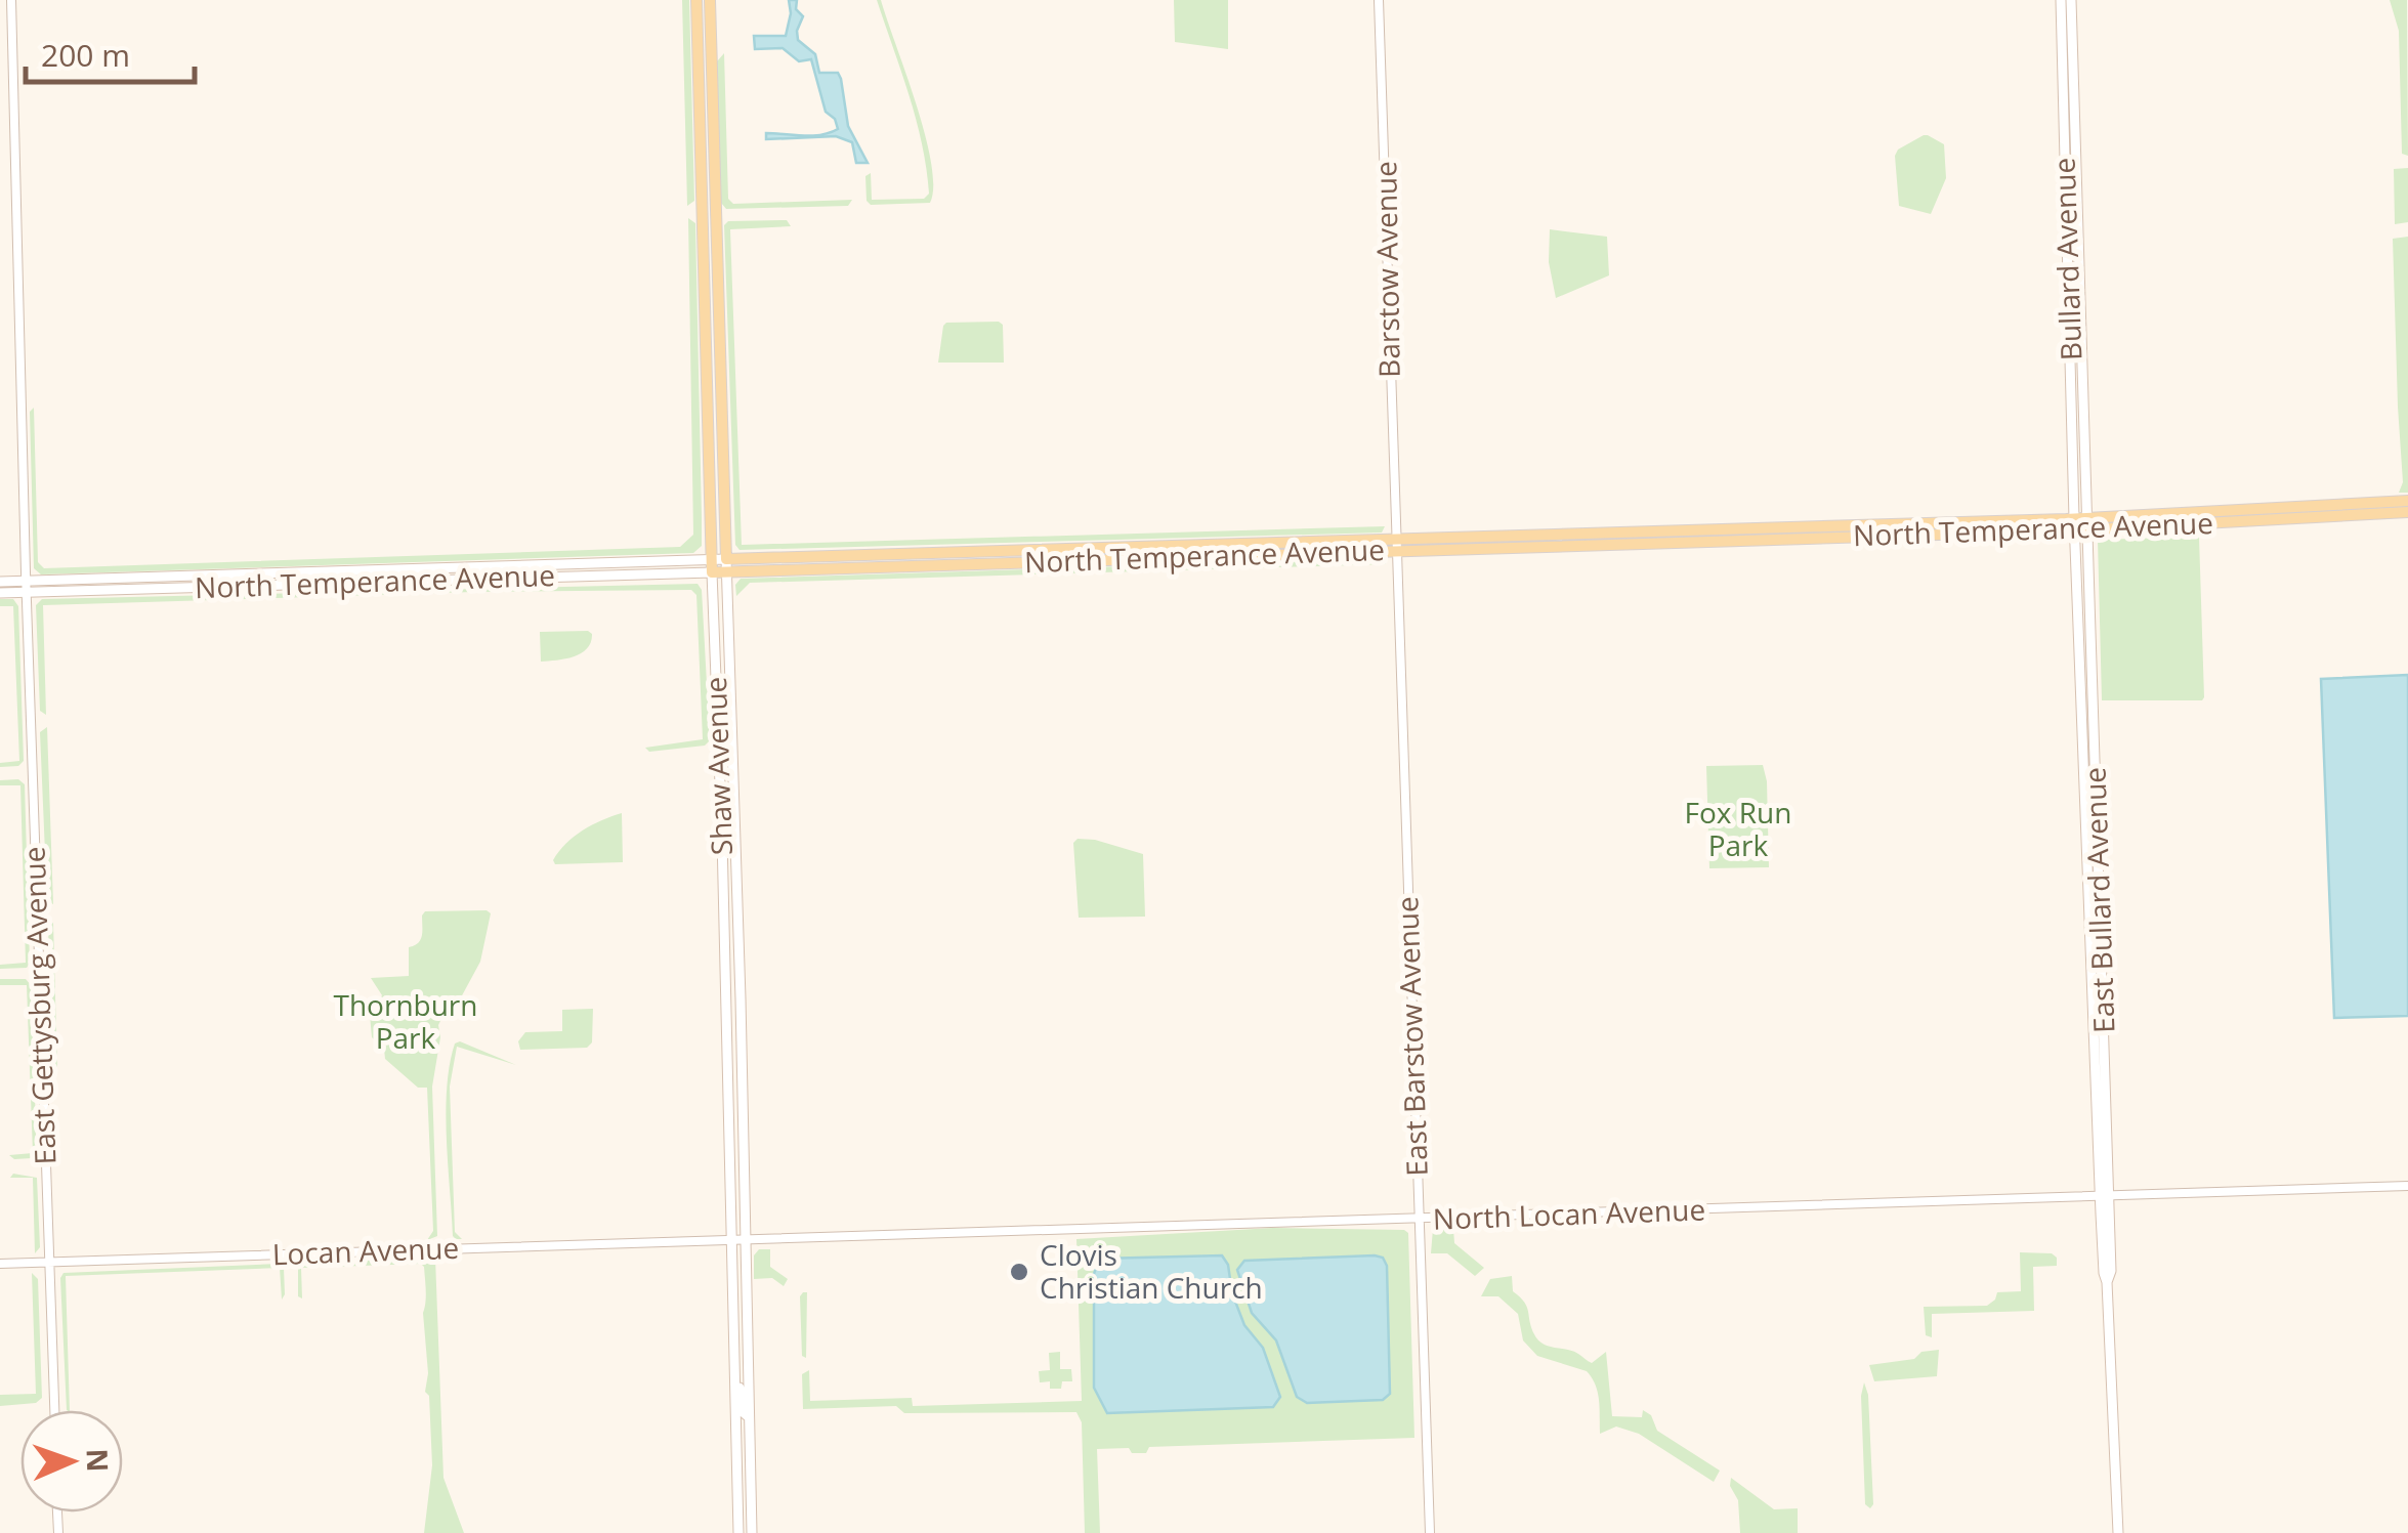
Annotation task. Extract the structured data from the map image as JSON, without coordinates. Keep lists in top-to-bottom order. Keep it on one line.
{"streets":{"main road":["Bullard Avenue","North Temperance Avenue","Shaw Avenue","East Bullard Avenue"],"street":["Barstow Avenue","East Gettysburg Avenue","East Barstow Avenue","North Locan Avenue","Locan Avenue"]},"crossings":[["Bullard Avenue","North Temperance Avenue"],["Bullard Avenue","East Bullard Avenue"],["Barstow Avenue","North Temperance Avenue"],["Barstow Avenue","East Barstow Avenue"],["North Temperance Avenue","Shaw Avenue"],["North Temperance Avenue","East Bullard Avenue"],["North Temperance Avenue","East Gettysburg Avenue"],["North Temperance Avenue","East Barstow Avenue"],["Shaw Avenue","North Locan Avenue"],["Shaw Avenue","Locan Avenue"],["East Bullard Avenue","North Locan Avenue"],["East Gettysburg Avenue","Locan Avenue"],["East Barstow Avenue","North Locan Avenue"],["North Locan Avenue","Locan Avenue"]],"parks":["Fox Run Park","Thornburn Park"],"places":["Clovis Christian Church"],"scale_bar":"200 m","north":"right"}
